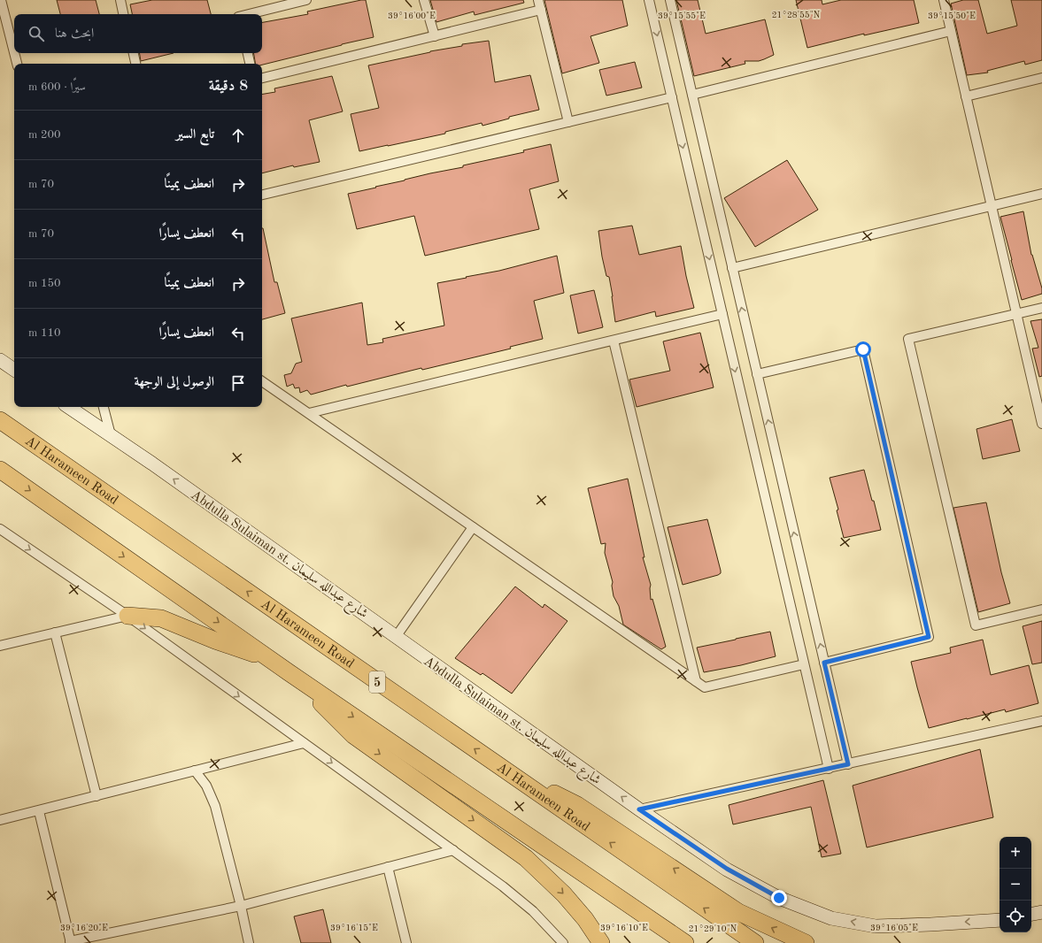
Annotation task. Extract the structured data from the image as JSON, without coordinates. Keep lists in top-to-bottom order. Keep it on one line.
{"streets":{"highway":["Al Harameen Road","5"],"main road":["Abdulla Sulaiman st. شارع عبدالله سليمان"]},"one_way":["Abdulla Sulaiman st. شارع عبدالله سليمان"],"page":{"search":"ابحث هنا","heading":["8 دقيقة","سيرًا · 600 m"],"list":[["تابع السير","200 m"],["انعطف يمينًا","70 m"],["انعطف يسارًا","70 m"],["انعطف يمينًا","150 m"],["انعطف يسارًا","110 m"],"الوصول إلى الوجهة"],"map_buttons":["+","−"]},"coordinates":["21°28'55\"N","39°16'00\"E","39°15'55\"E","39°15'50\"E","39°16'20\"E","39°16'15\"E","39°16'10\"E","39°16'05\"E","21°29'10\"N"]}
